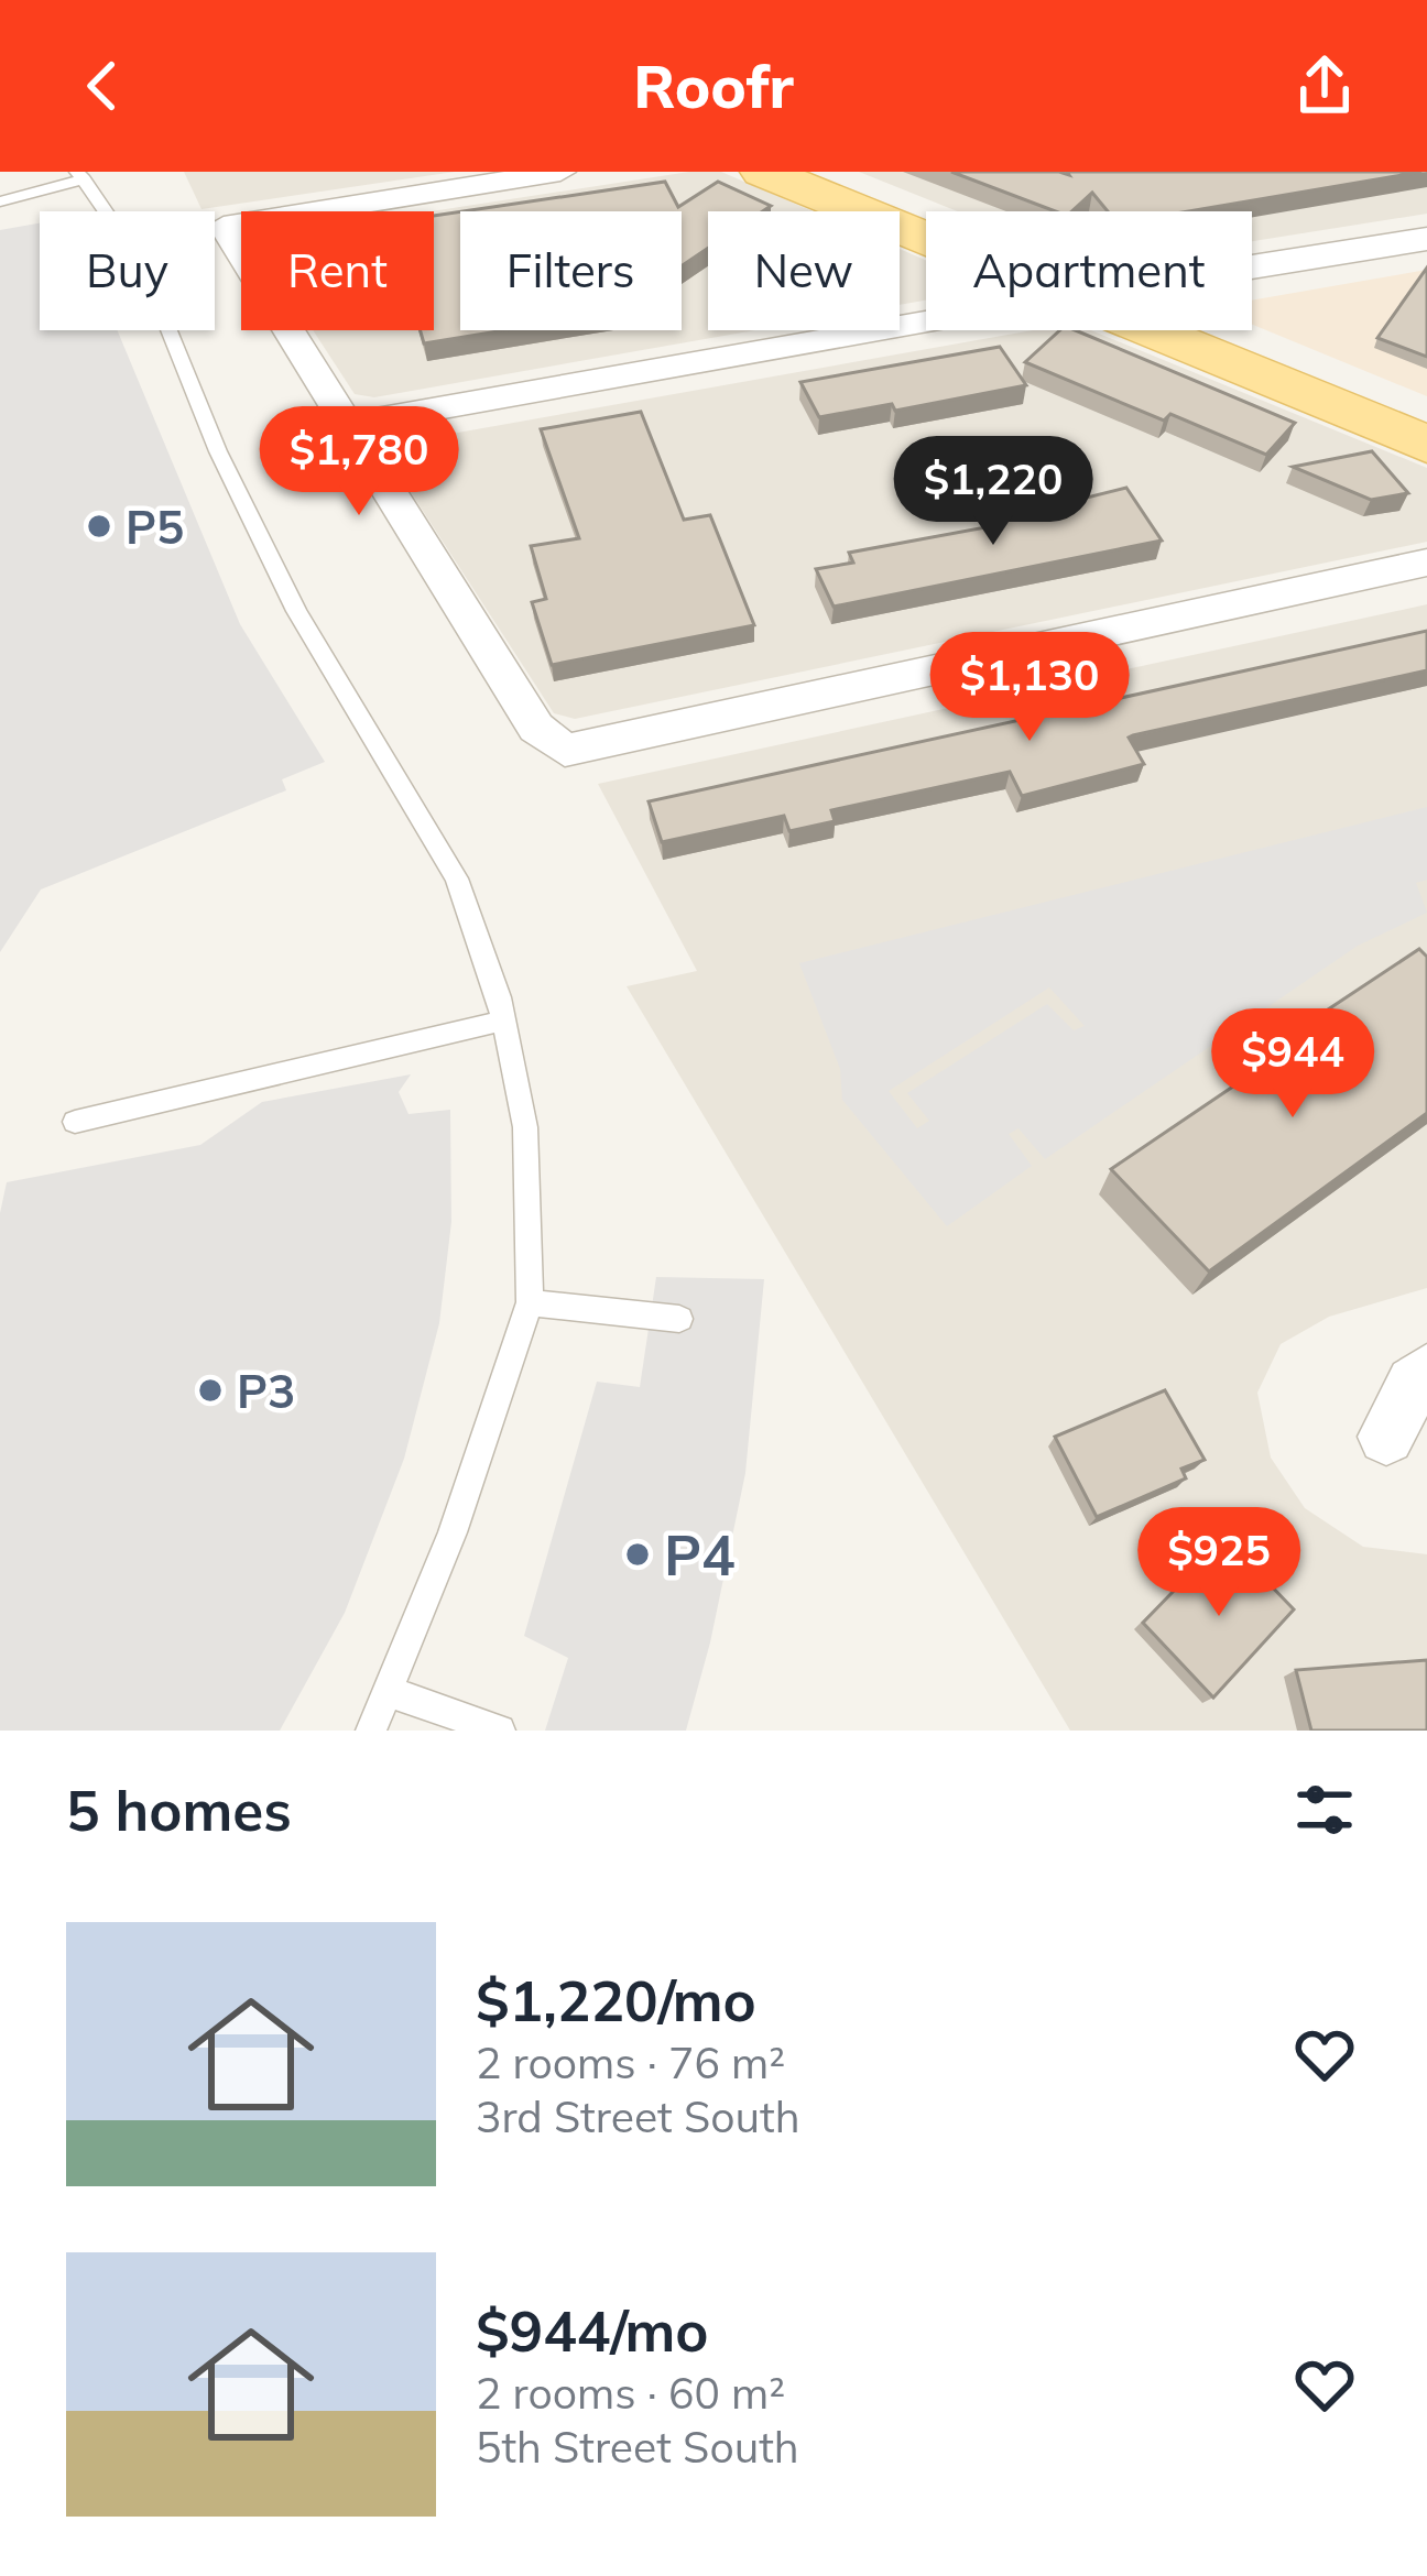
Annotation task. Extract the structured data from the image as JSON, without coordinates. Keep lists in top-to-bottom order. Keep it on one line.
{"places":["P5","P3","P4"],"page":{"header":"Roofr","chip":["Buy","Rent","Filters","New","Apartment"],"price":["$1,780","$1,220","$1,130","$944","$925"],"heading":"5 homes","list":[{"name":"$1,220/mo","note":"2 rooms · 76 m² · 3rd Street South"},{"name":"$944/mo","note":"2 rooms · 60 m² · 5th Street South"}]}}
